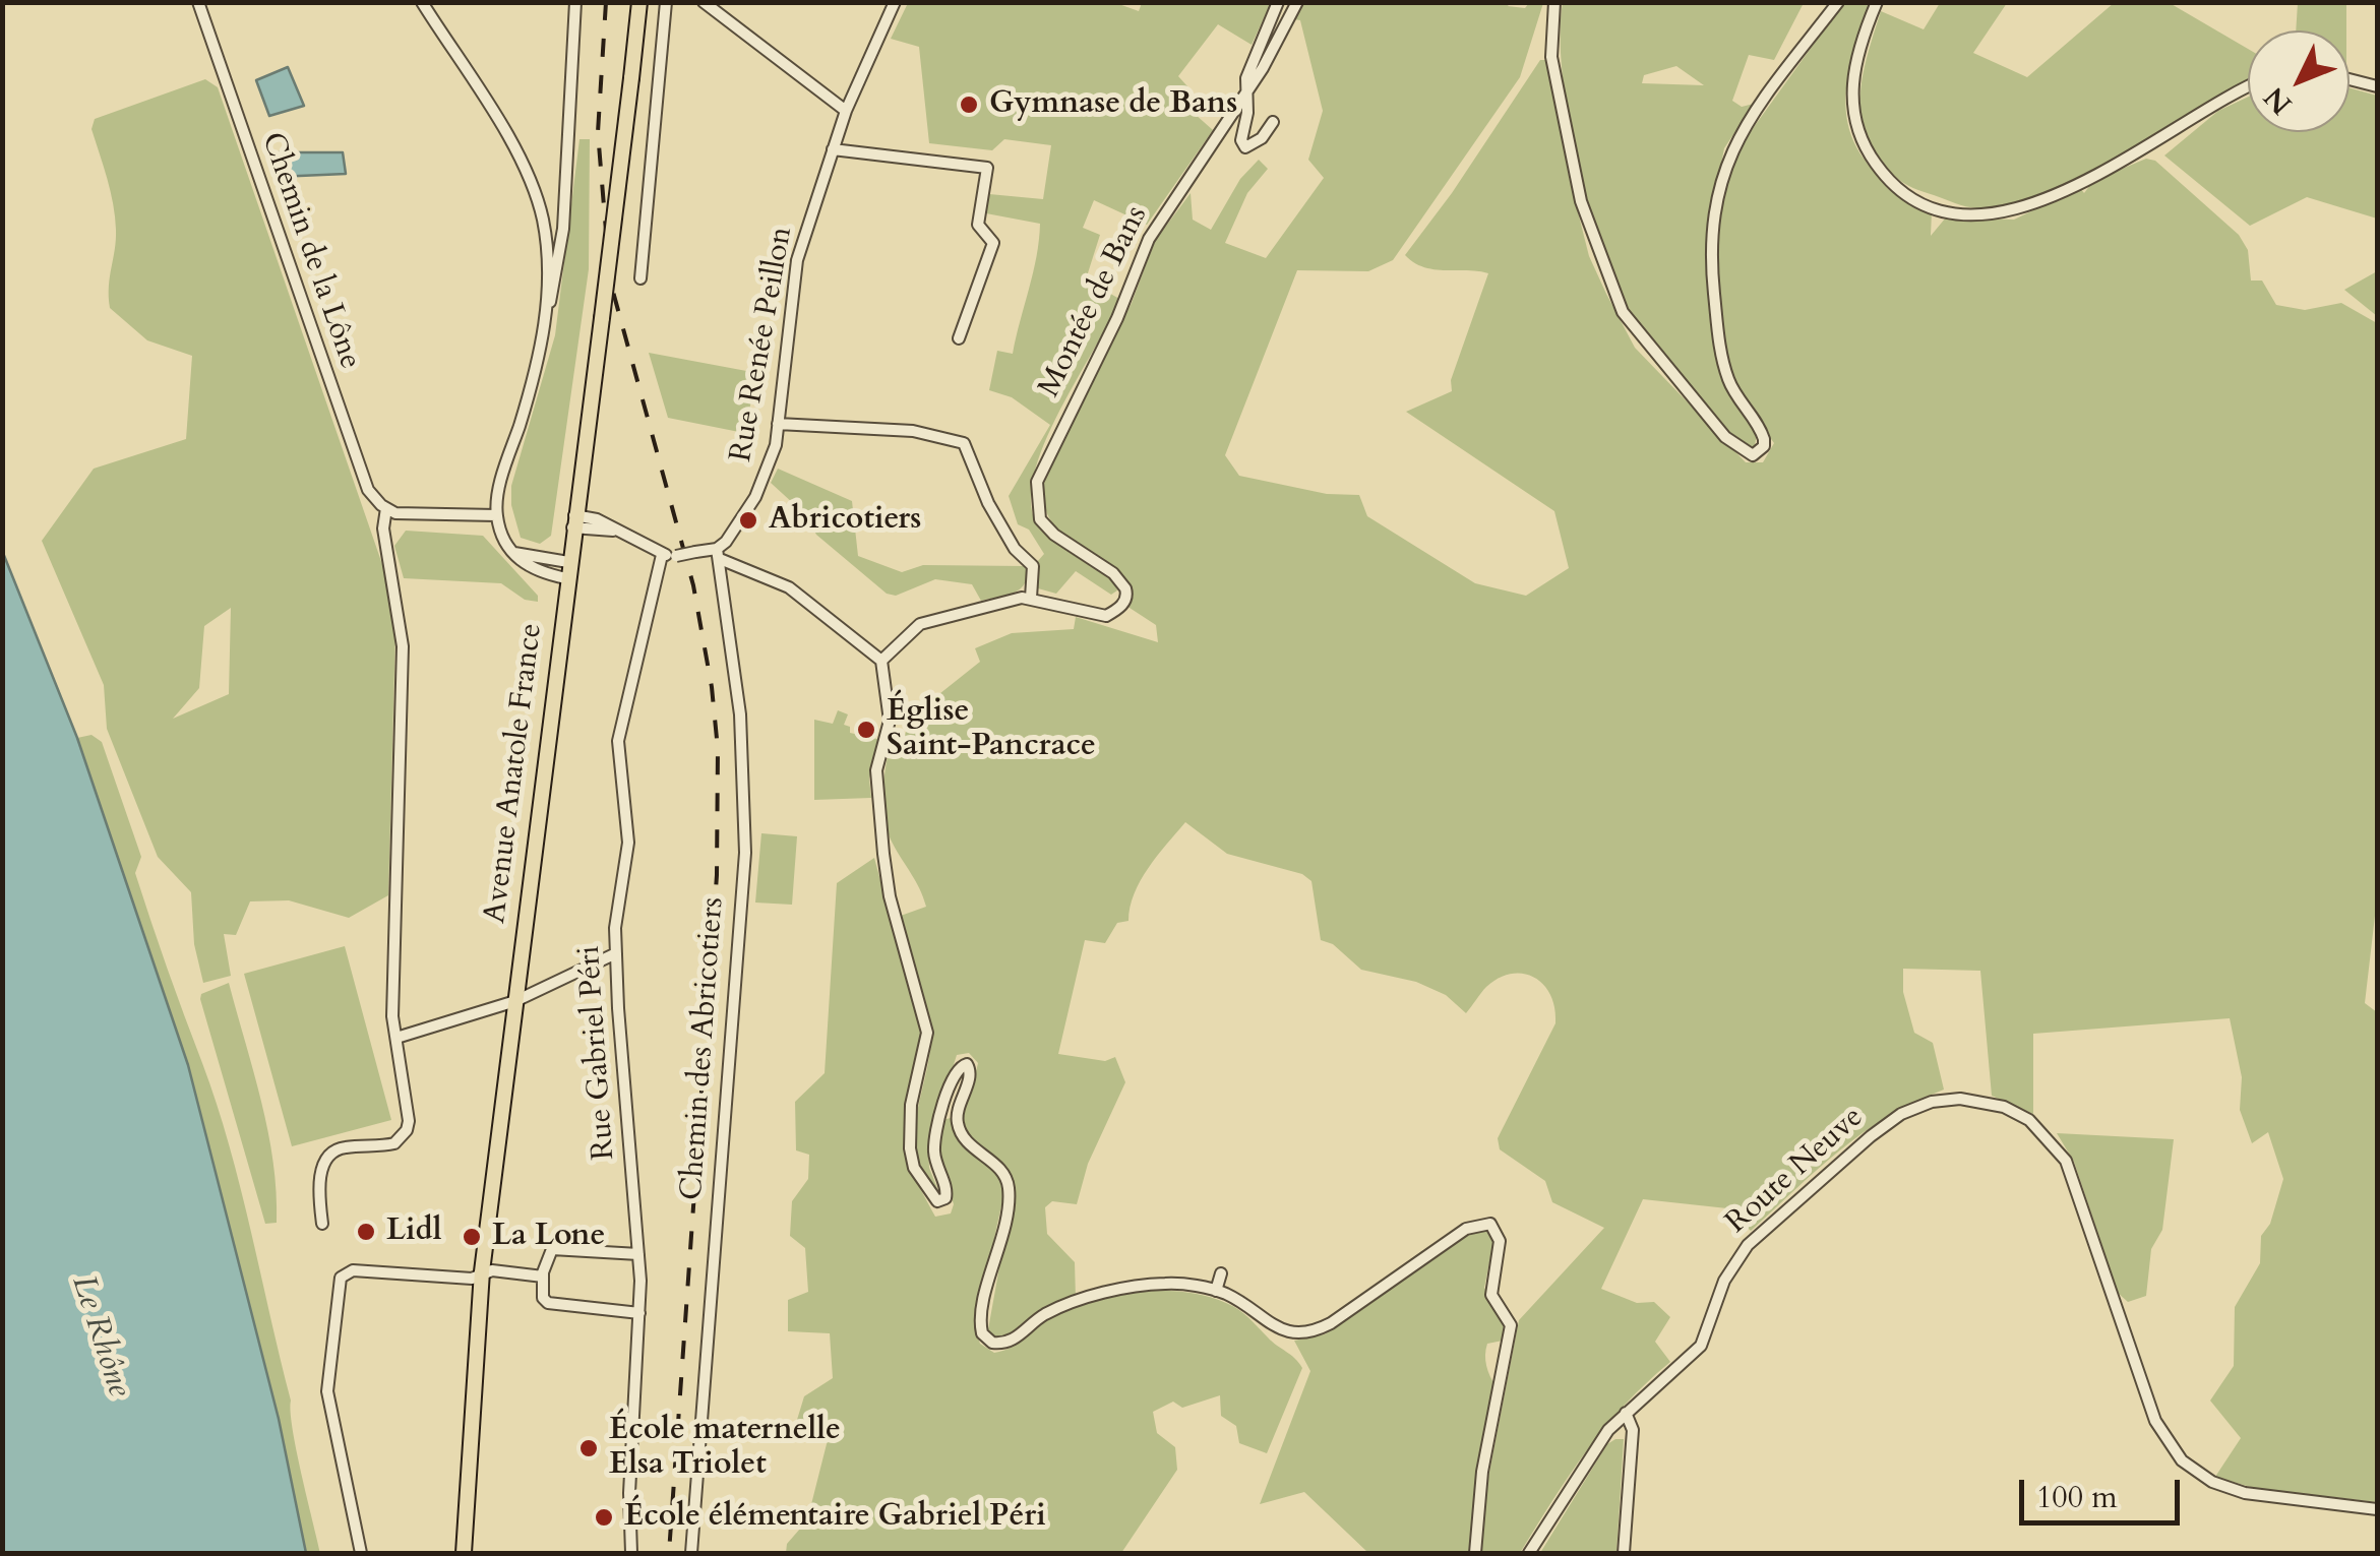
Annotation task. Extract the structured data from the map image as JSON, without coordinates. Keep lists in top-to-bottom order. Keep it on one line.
{"streets":{"main road":["Avenue Anatole France"],"street":["Chemin de la Lône","Montée de Bans","Rue Renée Peillon","Chemin des Abricotiers","Rue Gabriel Péri","Route Neuve"]},"crossings":[["Rue Renée Peillon","Chemin des Abricotiers"]],"water":["Le Rhône"],"places":["Gymnase de Bans","Abricotiers","Église Saint-Pancrace","Lidl","La Lone","École maternelle Elsa Triolet","École élémentaire Gabriel Péri"],"scale_bar":"100 m","north":"bottom left"}
